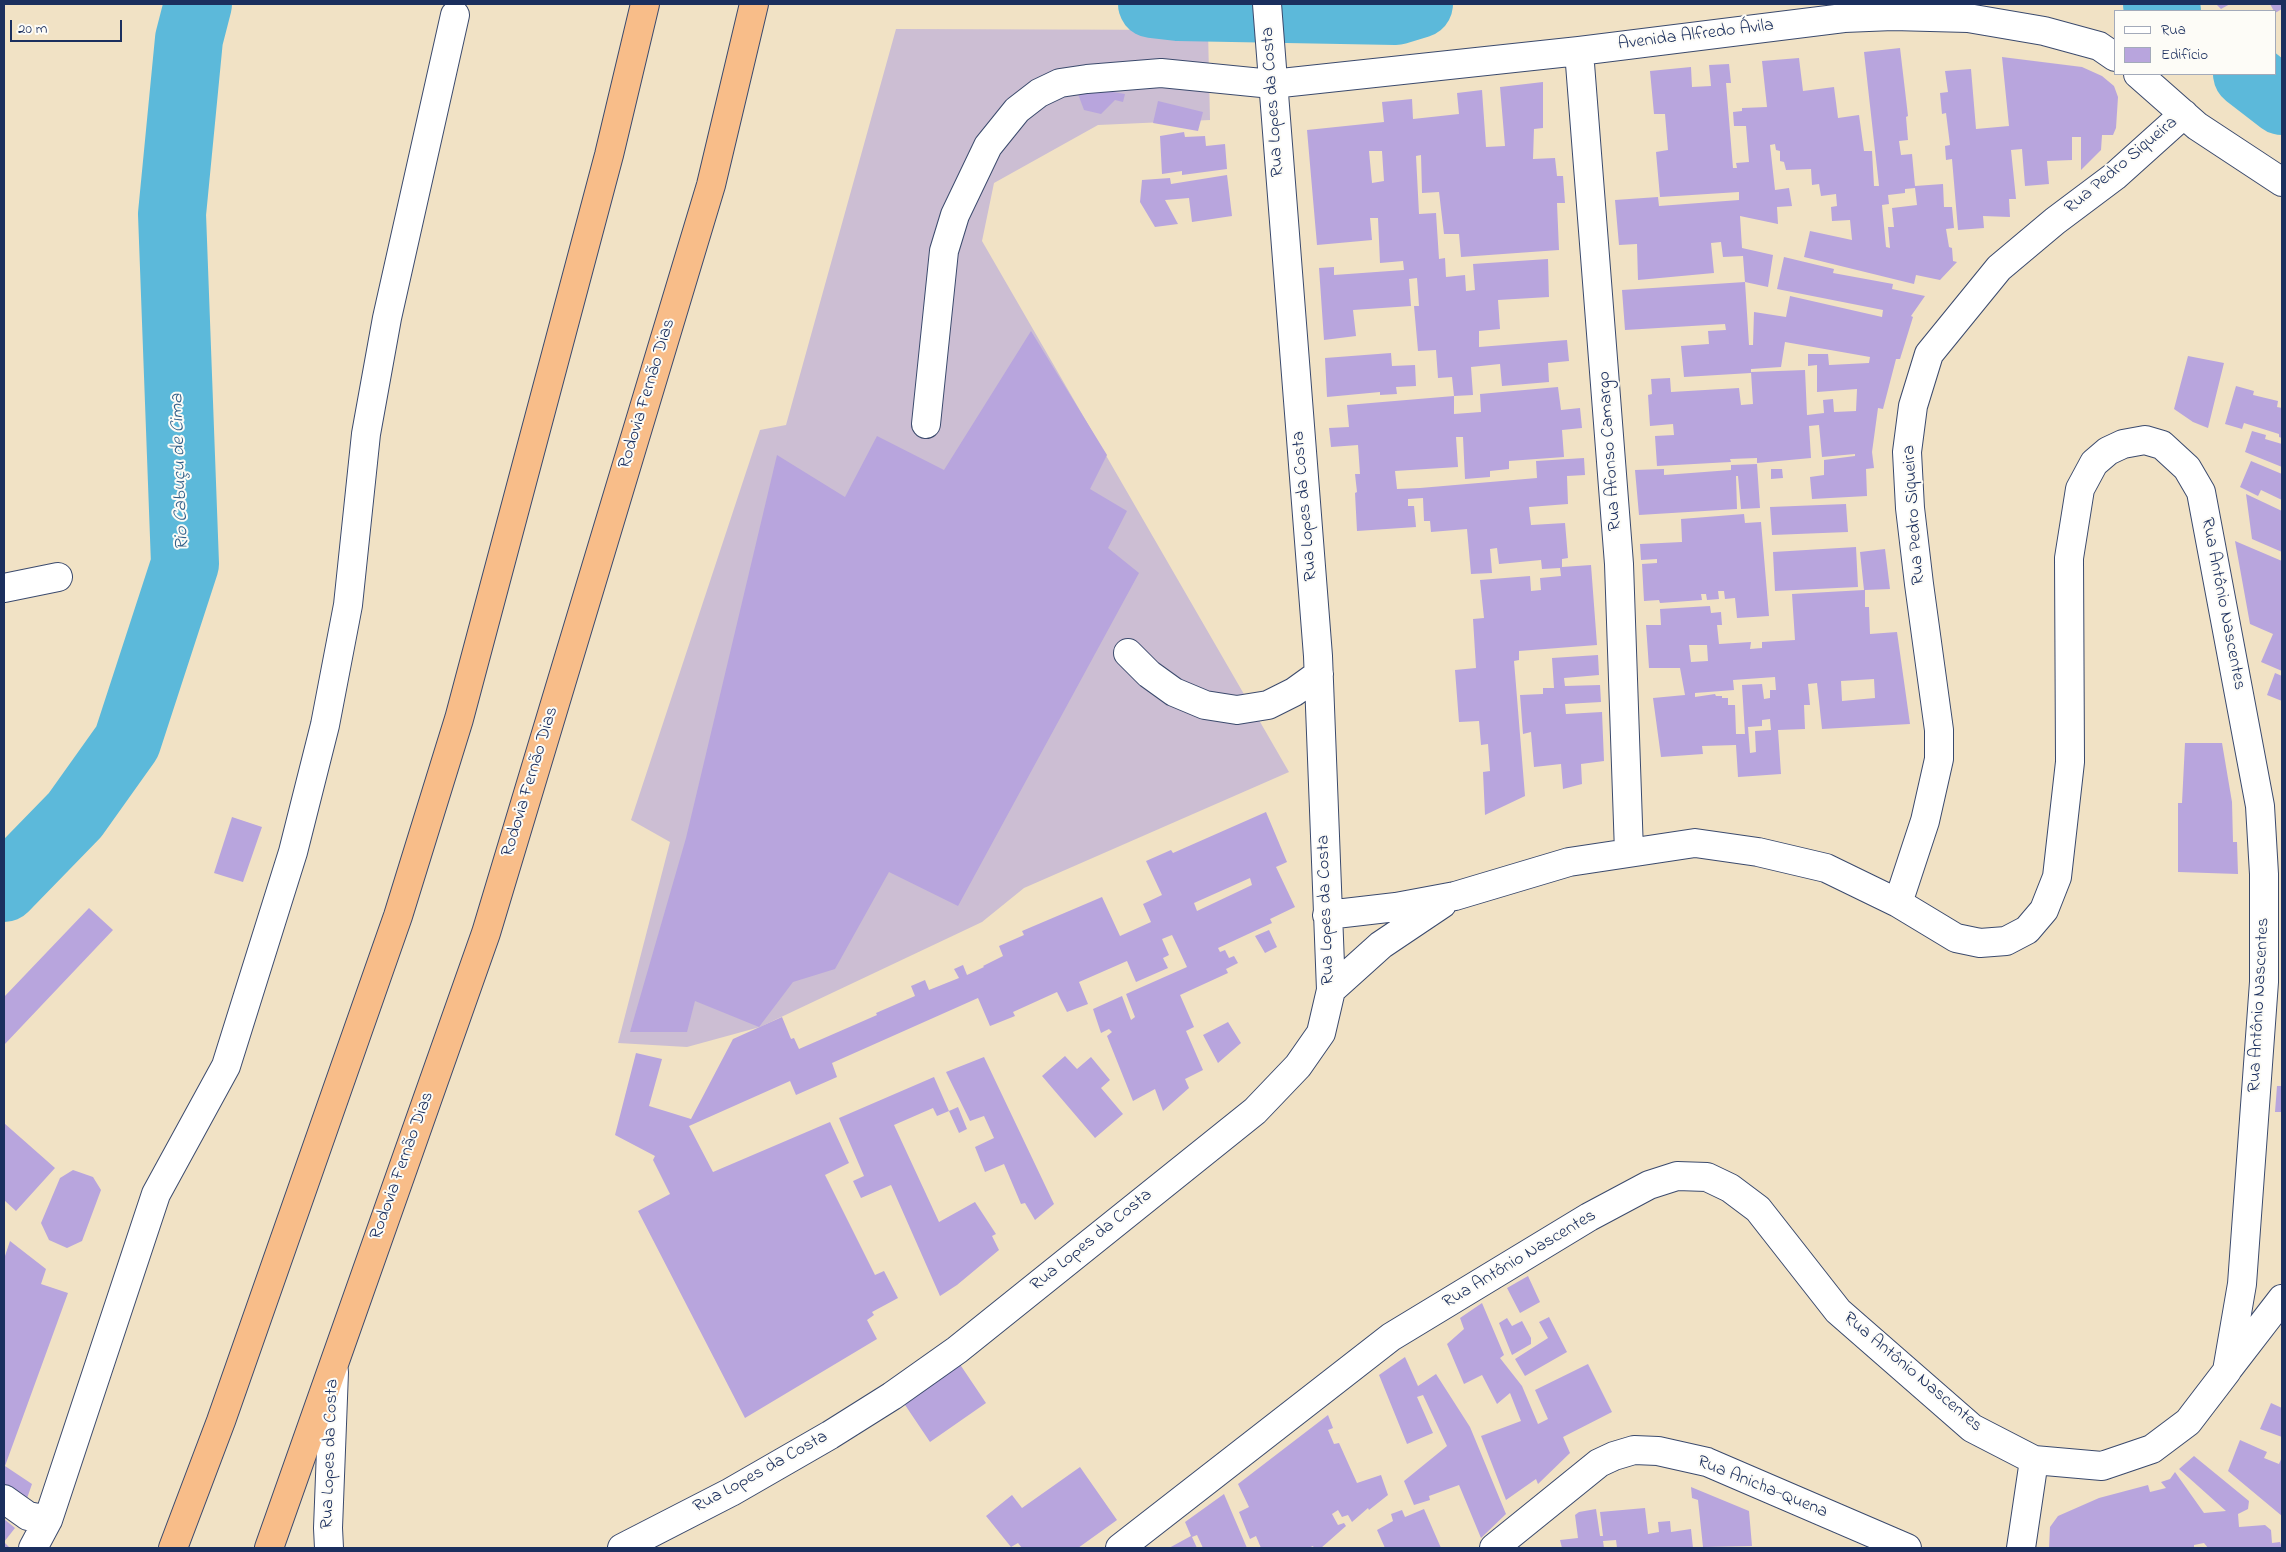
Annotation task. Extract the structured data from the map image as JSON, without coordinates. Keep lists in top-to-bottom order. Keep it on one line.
{"streets":{"highway":["Rodovia Fernão Dias"],"street":["Avenida Alfredo Ávila","Rua Lopes da Costa","Rua Pedro Siqueira","Rua Afonso Camargo","Rua Antônio Nascentes","Rua Anicha-Quena"]},"crossings":[["Avenida Alfredo Ávila","Rua Lopes da Costa"],["Avenida Alfredo Ávila","Rua Afonso Camargo"],["Rua Lopes da Costa","Rodovia Fernão Dias"],["Rua Lopes da Costa","Rua Antônio Nascentes"],["Rua Pedro Siqueira","Rua Antônio Nascentes"],["Rua Afonso Camargo","Rua Antônio Nascentes"]],"water":["Rio Cabuçu de Cima"],"legend":["Rua","Edifício"],"scale_bar":"20 m"}
